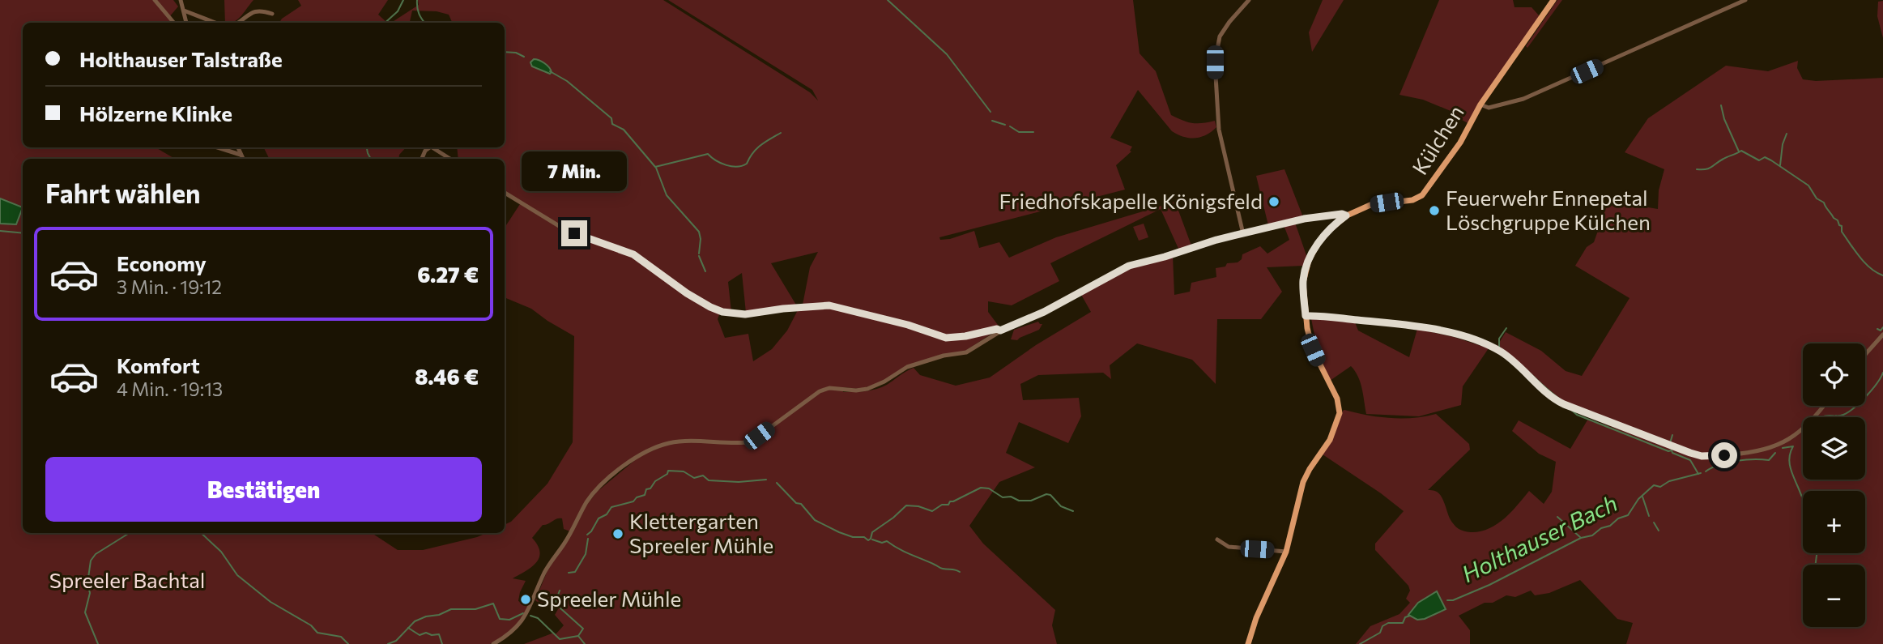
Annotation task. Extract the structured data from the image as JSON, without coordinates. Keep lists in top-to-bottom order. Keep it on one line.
{"streets":{"main road":["Külchen"]},"water":["Holthauser Bach"],"parks":["Spreeler Bachtal"],"places":["Friedhofskapelle Königsfeld","Feuerwehr Ennepetal Löschgruppe Külchen","Klettergarten Spreeler Mühle","Spreeler Mühle"],"page":{"banner":["Holthauser Talstraße","Hölzerne Klinke"],"bubble":"7 Min.","heading":"Fahrt wählen","list":[{"name":"Economy","note":"3 Min. · 19:12","value":"6.27 €"},{"name":"Komfort","note":"4 Min. · 19:13","value":"8.46 €"}],"map_buttons":["+","−"],"buttons":"Bestätigen"}}
